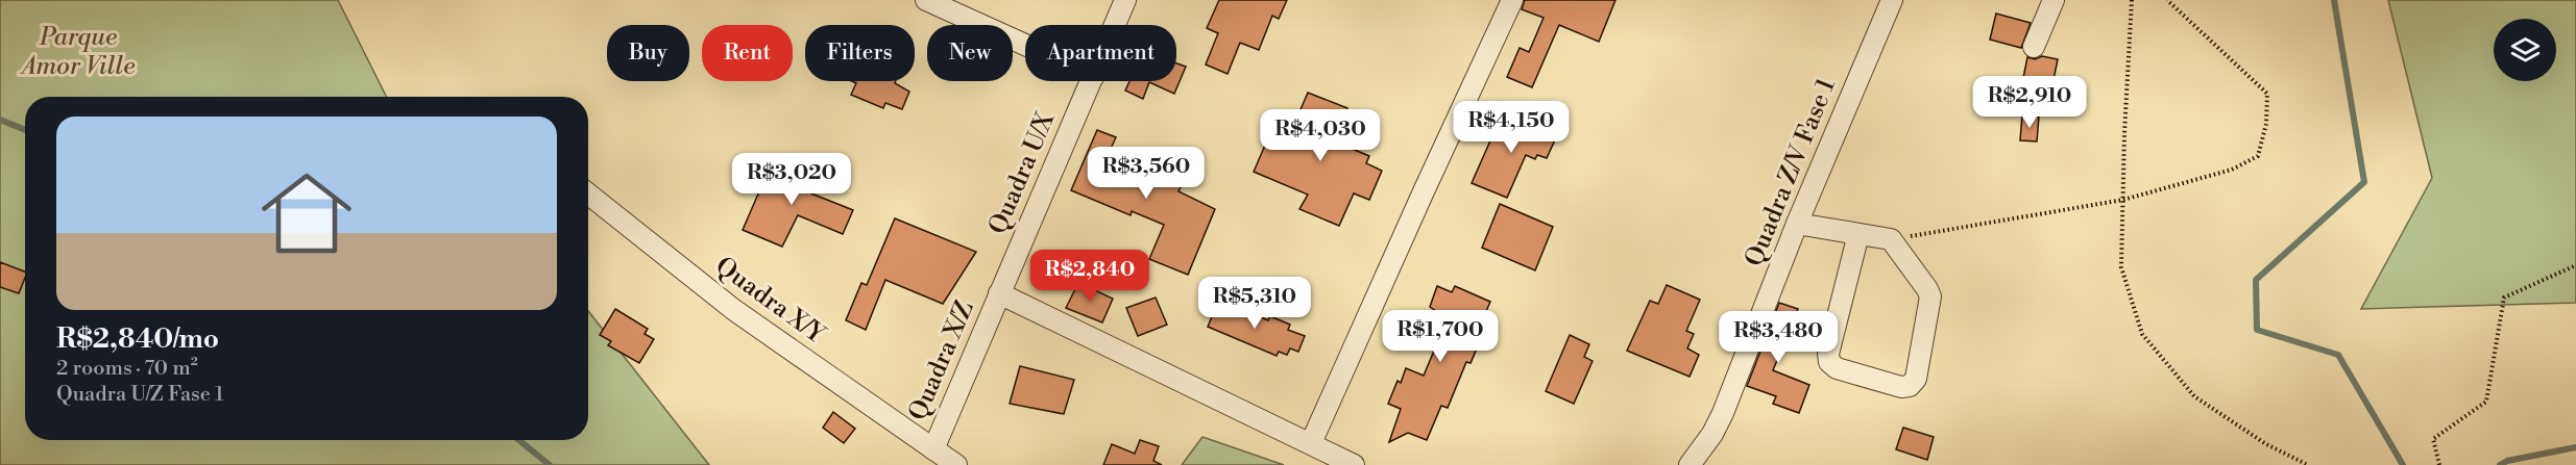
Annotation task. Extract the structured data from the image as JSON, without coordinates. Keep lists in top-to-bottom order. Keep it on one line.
{"streets":{"street":["Quadra Z/V Fase 1","Quadra U/X","Quadra X/Y","Quadra X/Z"]},"crossings":[["Quadra U/X","Quadra X/Z"],["Quadra X/Y","Quadra X/Z"]],"parks":["Parque Amor Ville"],"page":{"chip":["Buy","Rent","Filters","New","Apartment"],"price":["R$2,910","R$4,150","R$4,030","R$3,560","R$3,020","R$2,840","R$5,310","R$1,700","R$3,480"],"list":[{"name":"R$2,840/mo","note":"2 rooms · 70 m² · Quadra U/Z Fase 1"}]}}
